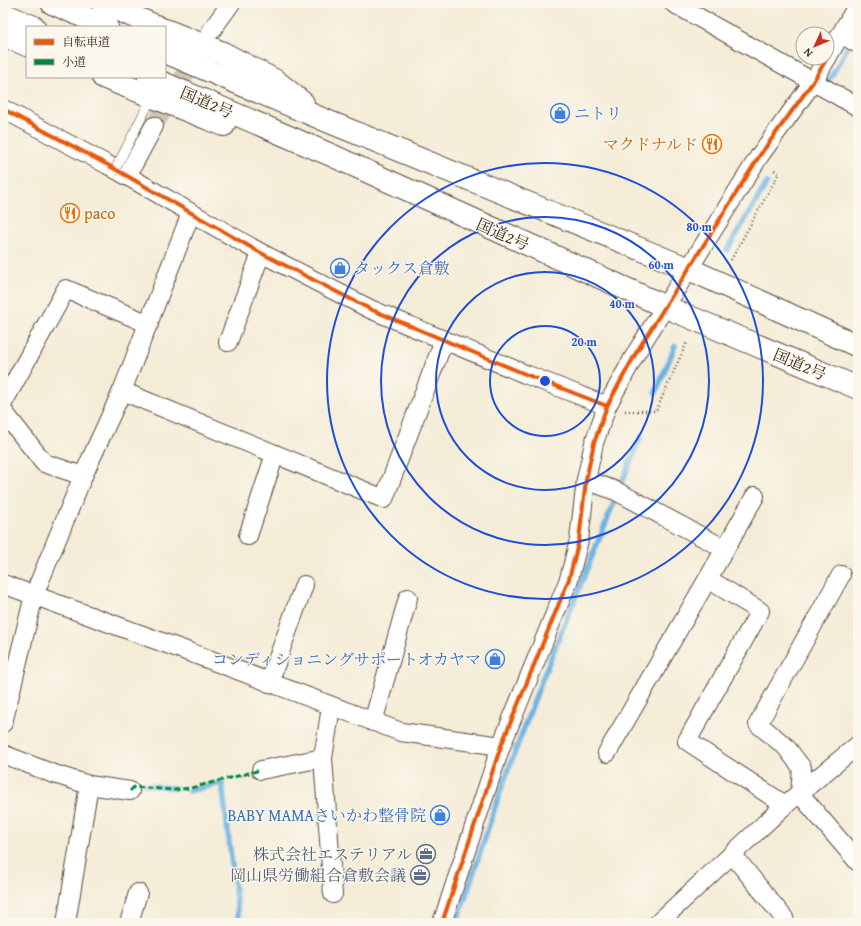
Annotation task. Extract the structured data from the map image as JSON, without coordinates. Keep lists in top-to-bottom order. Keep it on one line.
{"streets":{"highway":["国道2号"]},"places":{"shop":["ニトリ","タックス倉敷","コンディショニングサポートオカヤマ","BABY MAMAさいかわ整骨院"],"restaurant":["マクドナルド","paco"],"office":["株式会社エステリアル","岡山県労働組合倉敷会議"]},"legend":["自転車道","小道"],"north":"bottom left","rings":["80 m","60 m","40 m","20 m"]}
